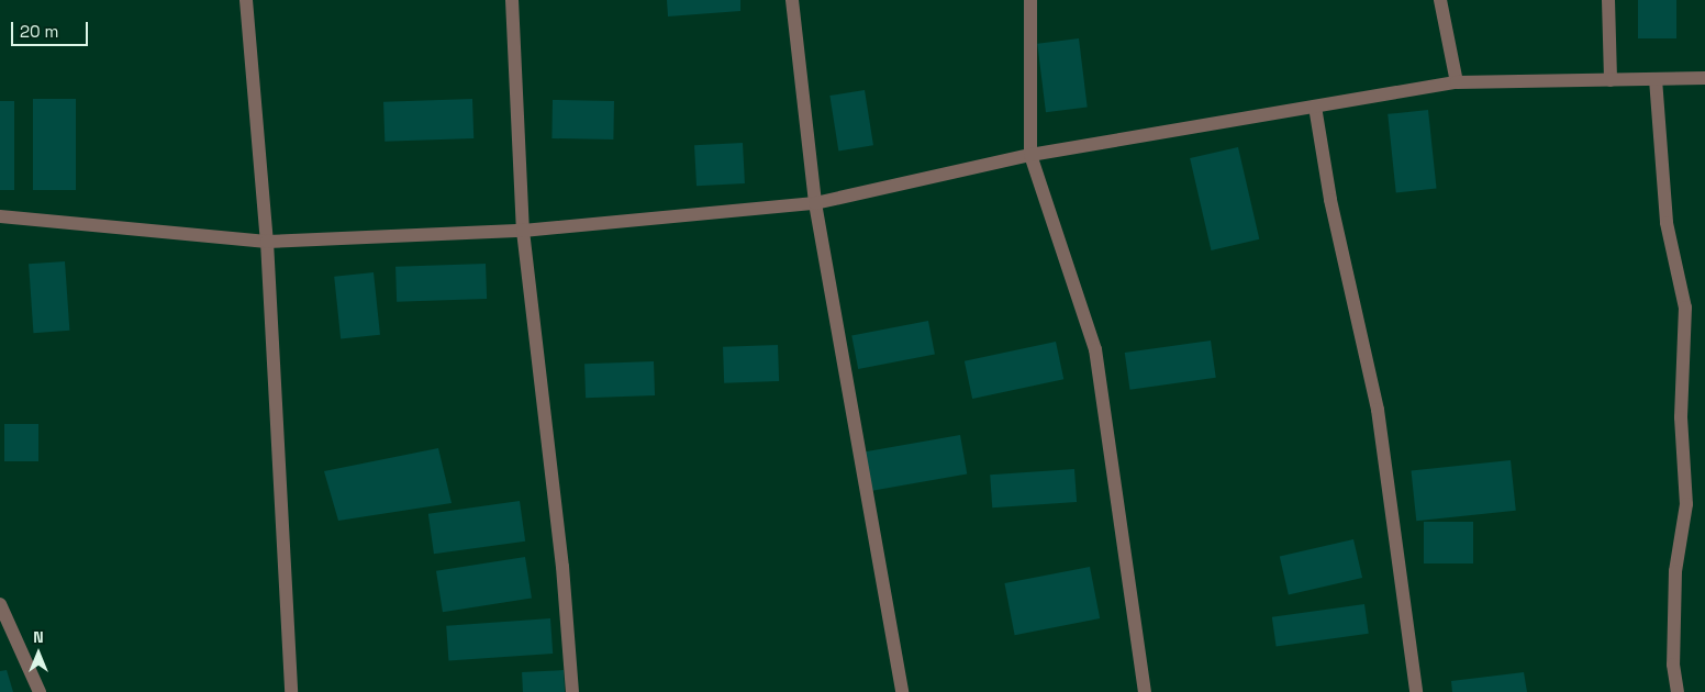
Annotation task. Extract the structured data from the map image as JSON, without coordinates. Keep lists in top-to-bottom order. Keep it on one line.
{"scale_bar":"20 m","north":"top"}
